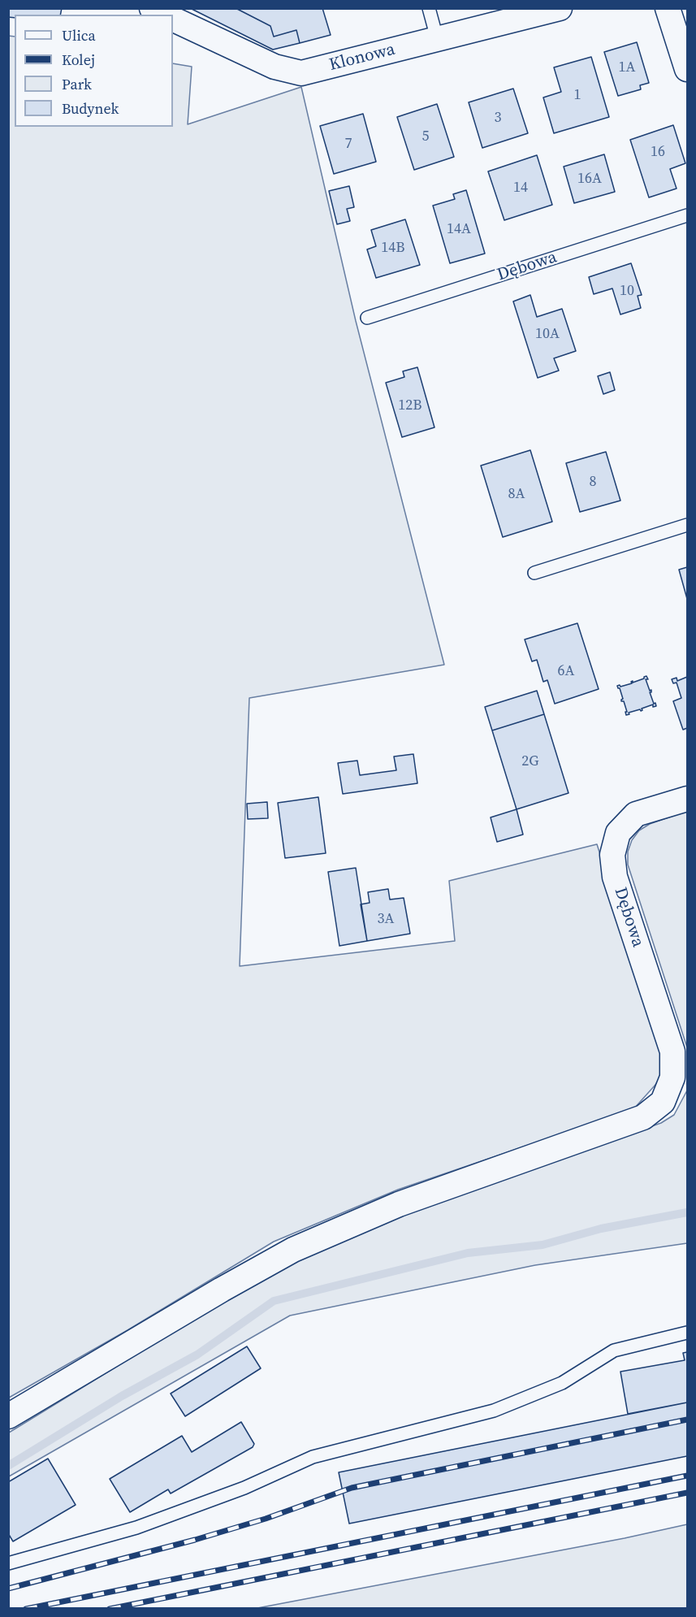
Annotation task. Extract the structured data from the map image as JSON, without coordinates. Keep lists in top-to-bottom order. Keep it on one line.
{"streets":{"street":["Klonowa","Dębowa"]},"house_numbers":["1A","1","3","5","7","16","16A","14","14A","14B","10","10A","12B","8","8A","6A","2G","3A"],"legend":["Ulica","Kolej","Park","Budynek"]}
